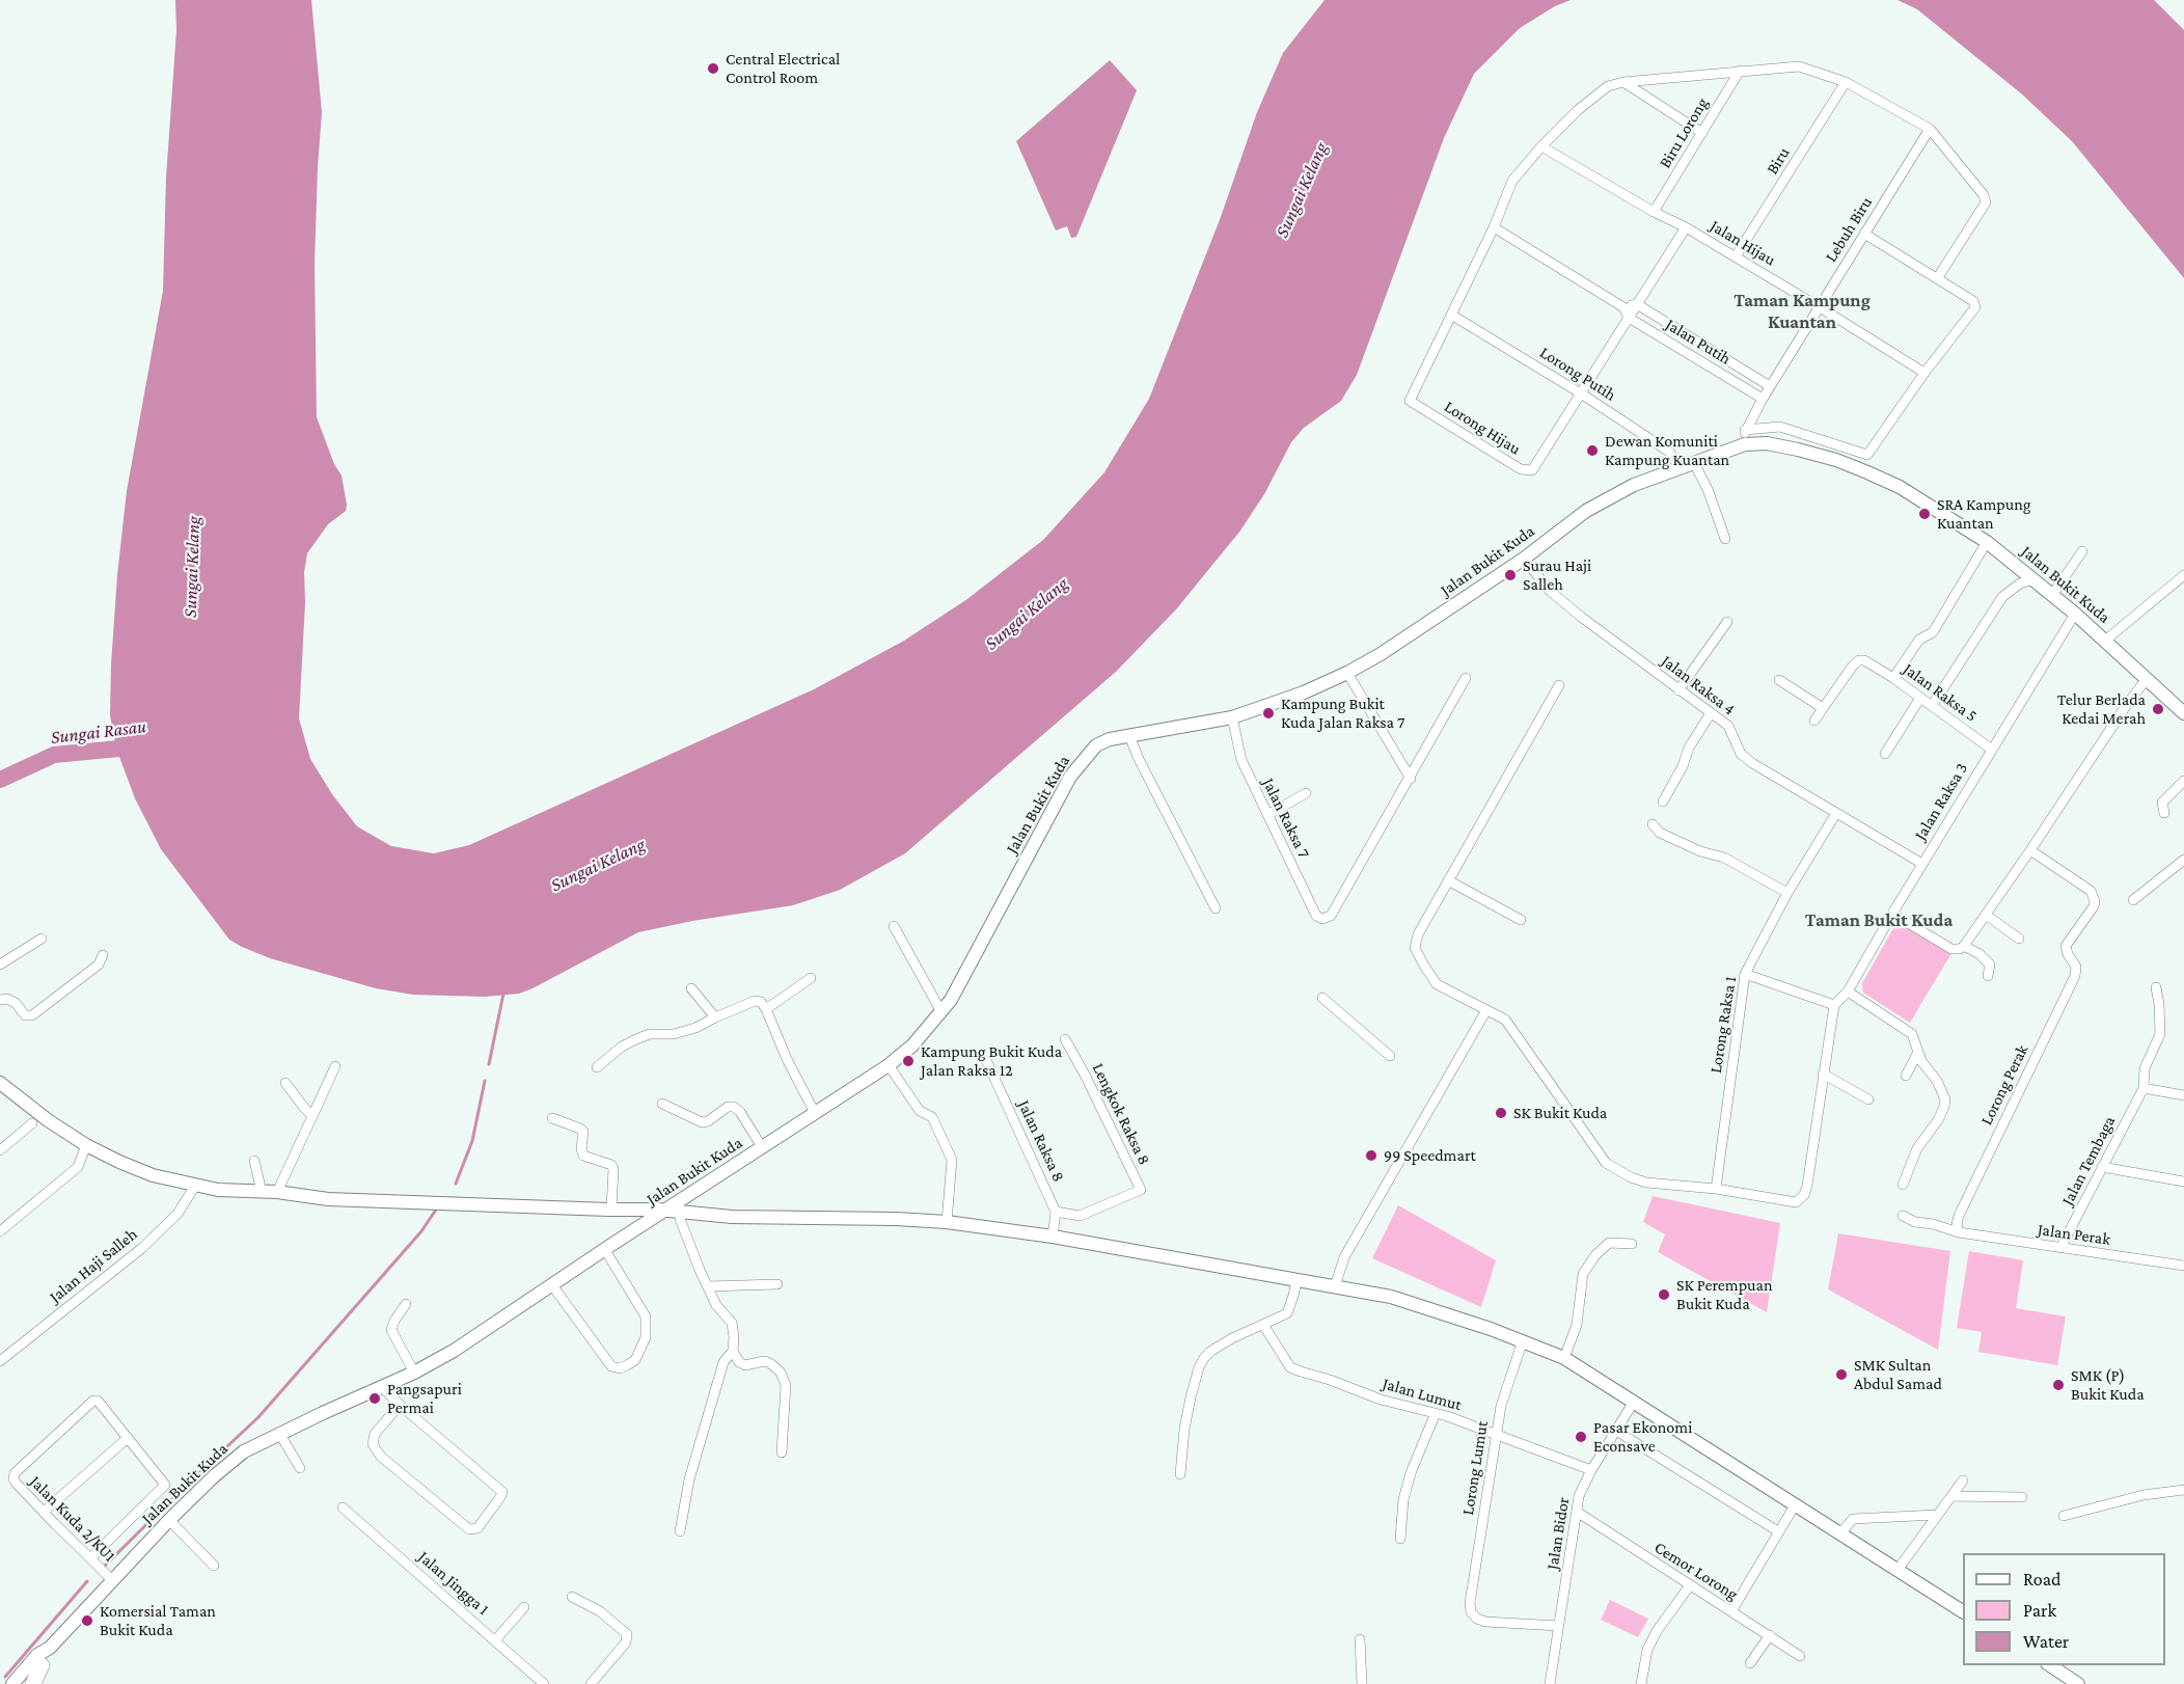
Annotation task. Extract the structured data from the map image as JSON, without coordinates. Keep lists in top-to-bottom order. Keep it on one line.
{"streets":{"street":["Biru Lorong","Biru","Lebuh Biru","Jalan Hijau","Jalan Putih","Lorong Putih","Lorong Hijau","Jalan Bukit Kuda","Jalan Raksa 4","Jalan Raksa 5","Jalan Raksa 3","Jalan Raksa 7","Lorong Raksa 1","Lorong Perak","Lengkok Raksa 8","Jalan Raksa 8","Jalan Tembaga","Jalan Perak","Jalan Haji Salleh","Jalan Lumut","Lorong Lumut","Jalan Kuda 2/KU1","Jalan Bidor","Cemor Lorong","Jalan Jingga 1"]},"crossings":[["Biru Lorong","Jalan Hijau"],["Biru","Jalan Hijau"],["Lebuh Biru","Jalan Hijau"],["Lebuh Biru","Jalan Putih"],["Lebuh Biru","Jalan Bukit Kuda"],["Lorong Putih","Lorong Hijau"],["Lorong Putih","Jalan Bukit Kuda"],["Jalan Bukit Kuda","Jalan Raksa 4"],["Jalan Bukit Kuda","Jalan Raksa 3"],["Jalan Bukit Kuda","Jalan Raksa 7"],["Jalan Bukit Kuda","Jalan Kuda 2/KU1"],["Jalan Raksa 4","Jalan Raksa 3"],["Jalan Raksa 4","Lorong Raksa 1"],["Jalan Raksa 5","Jalan Raksa 3"],["Lorong Perak","Jalan Perak"],["Lengkok Raksa 8","Jalan Raksa 8"],["Jalan Tembaga","Jalan Perak"],["Jalan Lumut","Lorong Lumut"],["Jalan Lumut","Jalan Bidor"],["Lorong Lumut","Jalan Bidor"],["Jalan Bidor","Cemor Lorong"]],"districts":["Taman Kampung Kuantan","Taman Bukit Kuda"],"water":["Sungai Kelang","Sungai Rasau"],"places":["Central Electrical Control Room","Dewan Komuniti Kampung Kuantan","SRA Kampung Kuantan","Surau Haji Salleh","Telur Berlada Kedai Merah","Kampung Bukit Kuda Jalan Raksa 7","Kampung Bukit Kuda Jalan Raksa 12","SK Bukit Kuda","99 Speedmart","SK Perempuan Bukit Kuda","SMK Sultan Abdul Samad","SMK (P) Bukit Kuda","Pangsapuri Permai","Pasar Ekonomi Econsave","Komersial Taman Bukit Kuda"],"legend":["Road","Park","Water"]}
